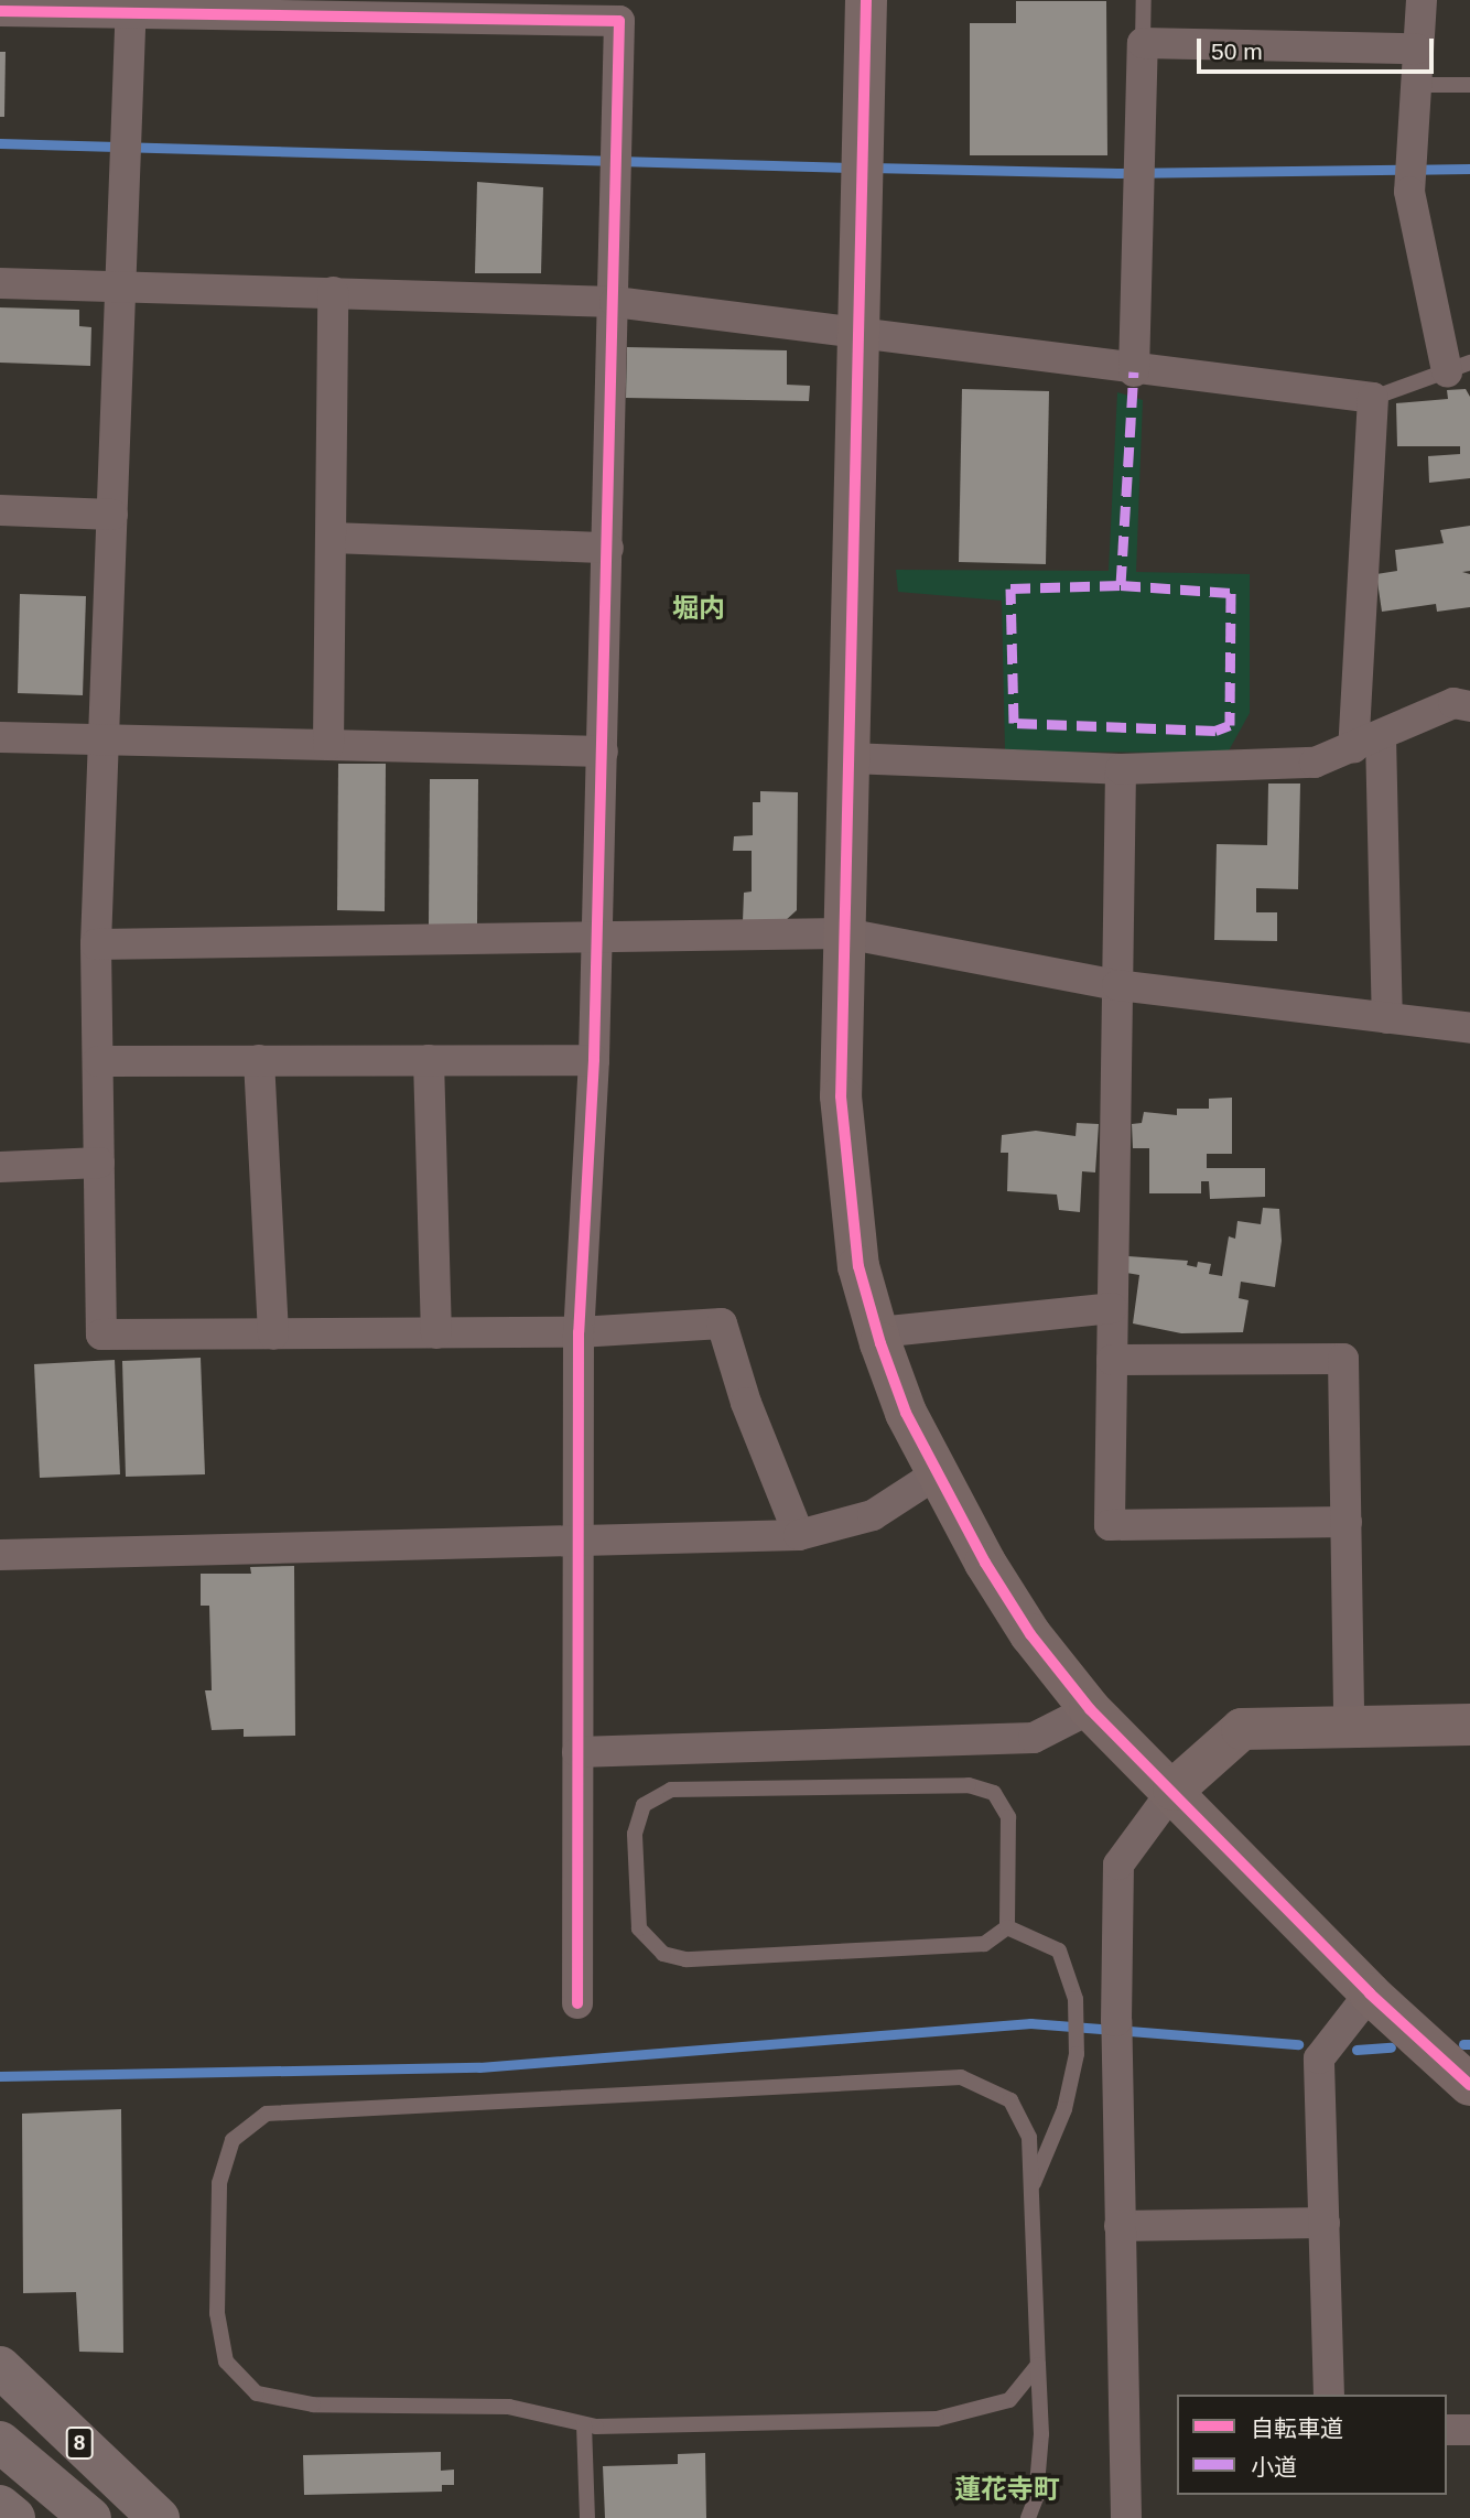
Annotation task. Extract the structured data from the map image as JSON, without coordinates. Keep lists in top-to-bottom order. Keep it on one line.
{"streets":{"highway":["8"]},"districts":["堀内","蓮花寺町"],"legend":["自転車道","小道"],"scale_bar":"50 m"}
